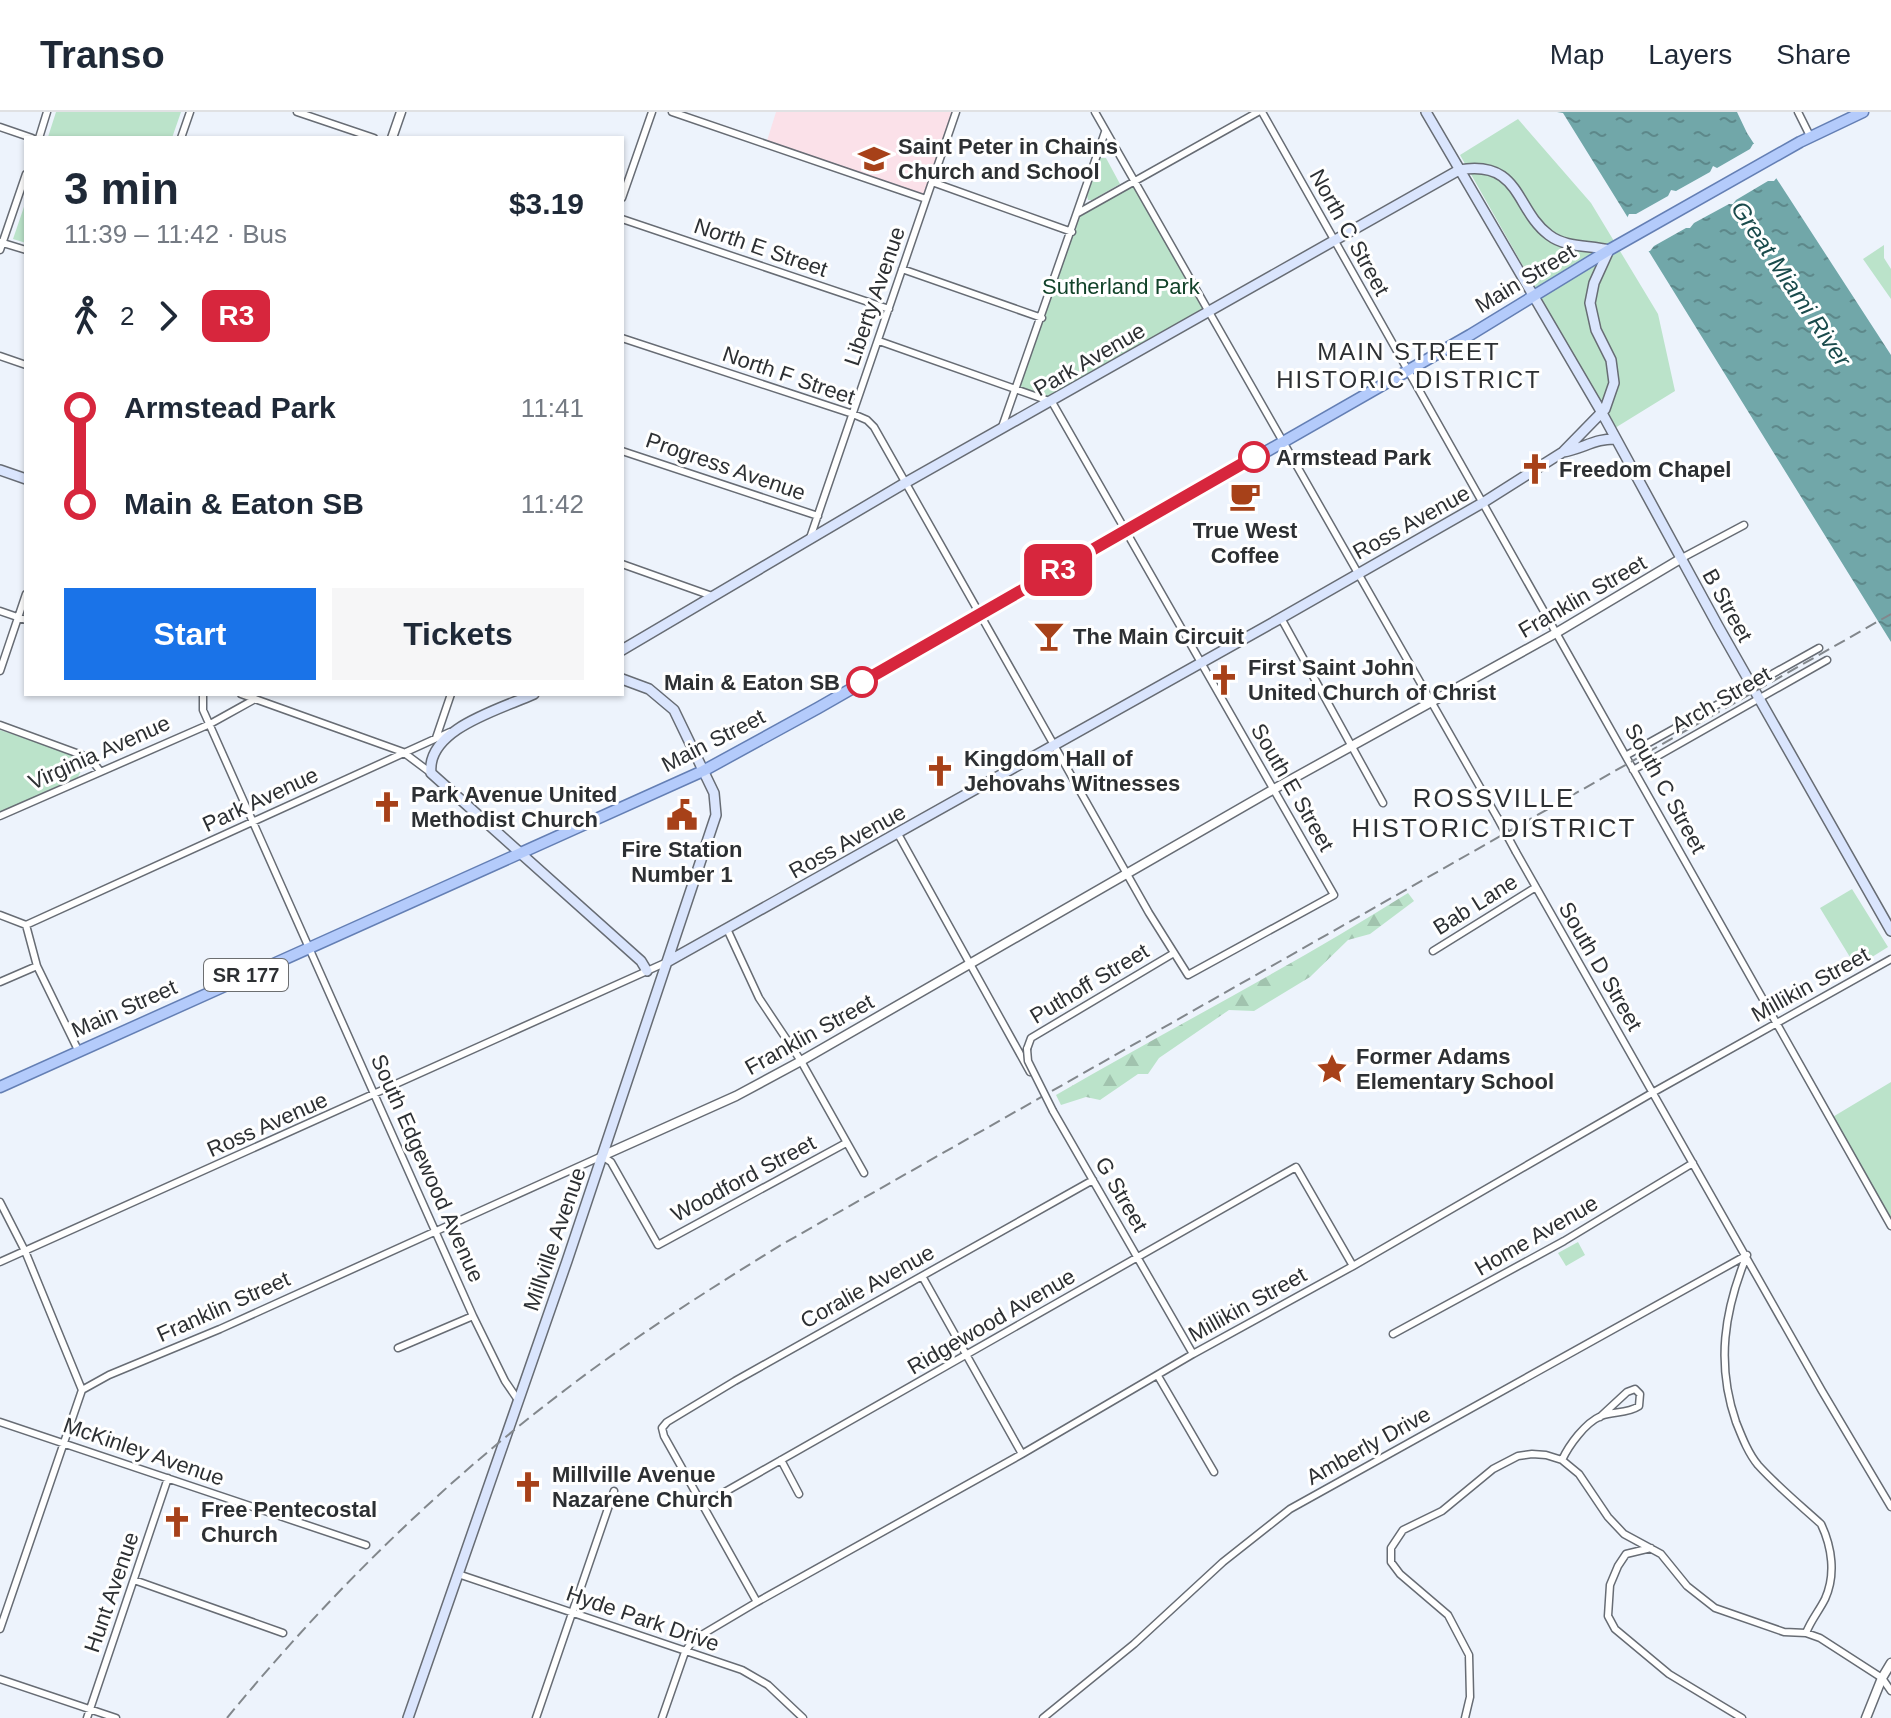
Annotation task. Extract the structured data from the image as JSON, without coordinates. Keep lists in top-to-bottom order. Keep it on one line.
{"streets":{"main road":["Main Street","Park Avenue","Ross Avenue","B Street","SR 177","Millville Avenue"],"street":["North C Street","North E Street","Liberty Avenue","North F Street","Progress Avenue","Franklin Street","Arch Street","Virginia Avenue","South E Street","South C Street","Bab Lane","South D Street","Puthoff Street","Millikin Street","South Edgewood Avenue","Woodford Street","G Street","Home Avenue","Coralie Avenue","Ridgewood Avenue","Amberly Drive","McKinley Avenue","Hunt Avenue","Hyde Park Drive"]},"crossings":[["North C Street","Main Street"],["North C Street","Park Avenue"],["North C Street","South C Street"],["North E Street","Liberty Avenue"],["Main Street","North F Street"],["Main Street","Ross Avenue"],["Main Street","B Street"],["Main Street","South E Street"],["Main Street","South C Street"],["Main Street","South D Street"],["Main Street","South Edgewood Avenue"],["Main Street","Millville Avenue"],["Liberty Avenue","Park Avenue"],["Liberty Avenue","North F Street"],["Liberty Avenue","Progress Avenue"],["Park Avenue","North F Street"],["Park Avenue","B Street"],["Park Avenue","South D Street"],["Park Avenue","South Edgewood Avenue"],["North F Street","Ross Avenue"],["North F Street","Franklin Street"],["North F Street","Puthoff Street"],["Ross Avenue","B Street"],["Ross Avenue","South E Street"],["Ross Avenue","South C Street"],["Ross Avenue","South D Street"],["Ross Avenue","South Edgewood Avenue"],["Ross Avenue","Millville Avenue"],["Franklin Street","B Street"],["Franklin Street","South E Street"],["Franklin Street","South C Street"],["Franklin Street","South D Street"],["Franklin Street","South Edgewood Avenue"],["Franklin Street","Woodford Street"],["Franklin Street","Millville Avenue"],["B Street","Arch Street"],["Arch Street","South C Street"],["Virginia Avenue","South Edgewood Avenue"],["South E Street","Puthoff Street"],["South C Street","Millikin Street"],["Bab Lane","South D Street"],["South D Street","Millikin Street"],["South D Street","Home Avenue"],["South D Street","Amberly Drive"],["Puthoff Street","G Street"],["Millikin Street","G Street"],["Millikin Street","Ridgewood Avenue"],["Millikin Street","Hyde Park Drive"],["South Edgewood Avenue","Millville Avenue"],["Woodford Street","Millville Avenue"],["G Street","Coralie Avenue"],["G Street","Ridgewood Avenue"],["Millville Avenue","Hyde Park Drive"],["Coralie Avenue","Ridgewood Avenue"],["McKinley Avenue","Hunt Avenue"]],"districts":["MAIN STREET HISTORIC DISTRICT","ROSSVILLE HISTORIC DISTRICT"],"water":["Great Miami River"],"parks":["Sutherland Park"],"places":{"school or university":["Saint Peter in Chains Church and School"],"other":["Armstead Park","Main & Eaton SB"],"church":["Freedom Chapel","First Saint John United Church of Christ","Kingdom Hall of Jehovahs Witnesses","Park Avenue United Methodist Church","Millville Avenue Nazarene Church","Free Pentecostal Church"],"cafe":["True West Coffee"],"bar":["The Main Circuit"],"public building":["Fire Station Number 1"],"place":["Former Adams Elementary School"]},"lines":["bus line R3"],"page":{"header":"Transo","nav":["Map","Layers","Share"],"on_map":"R3","heading":["3 min","11:39 – 11:42 · Bus","$3.19"],"legs":["2","R3"],"list":[{"name":"Armstead Park","value":"11:41"},{"name":"Main & Eaton SB","value":"11:42"}],"buttons":["Start","Tickets"]}}
